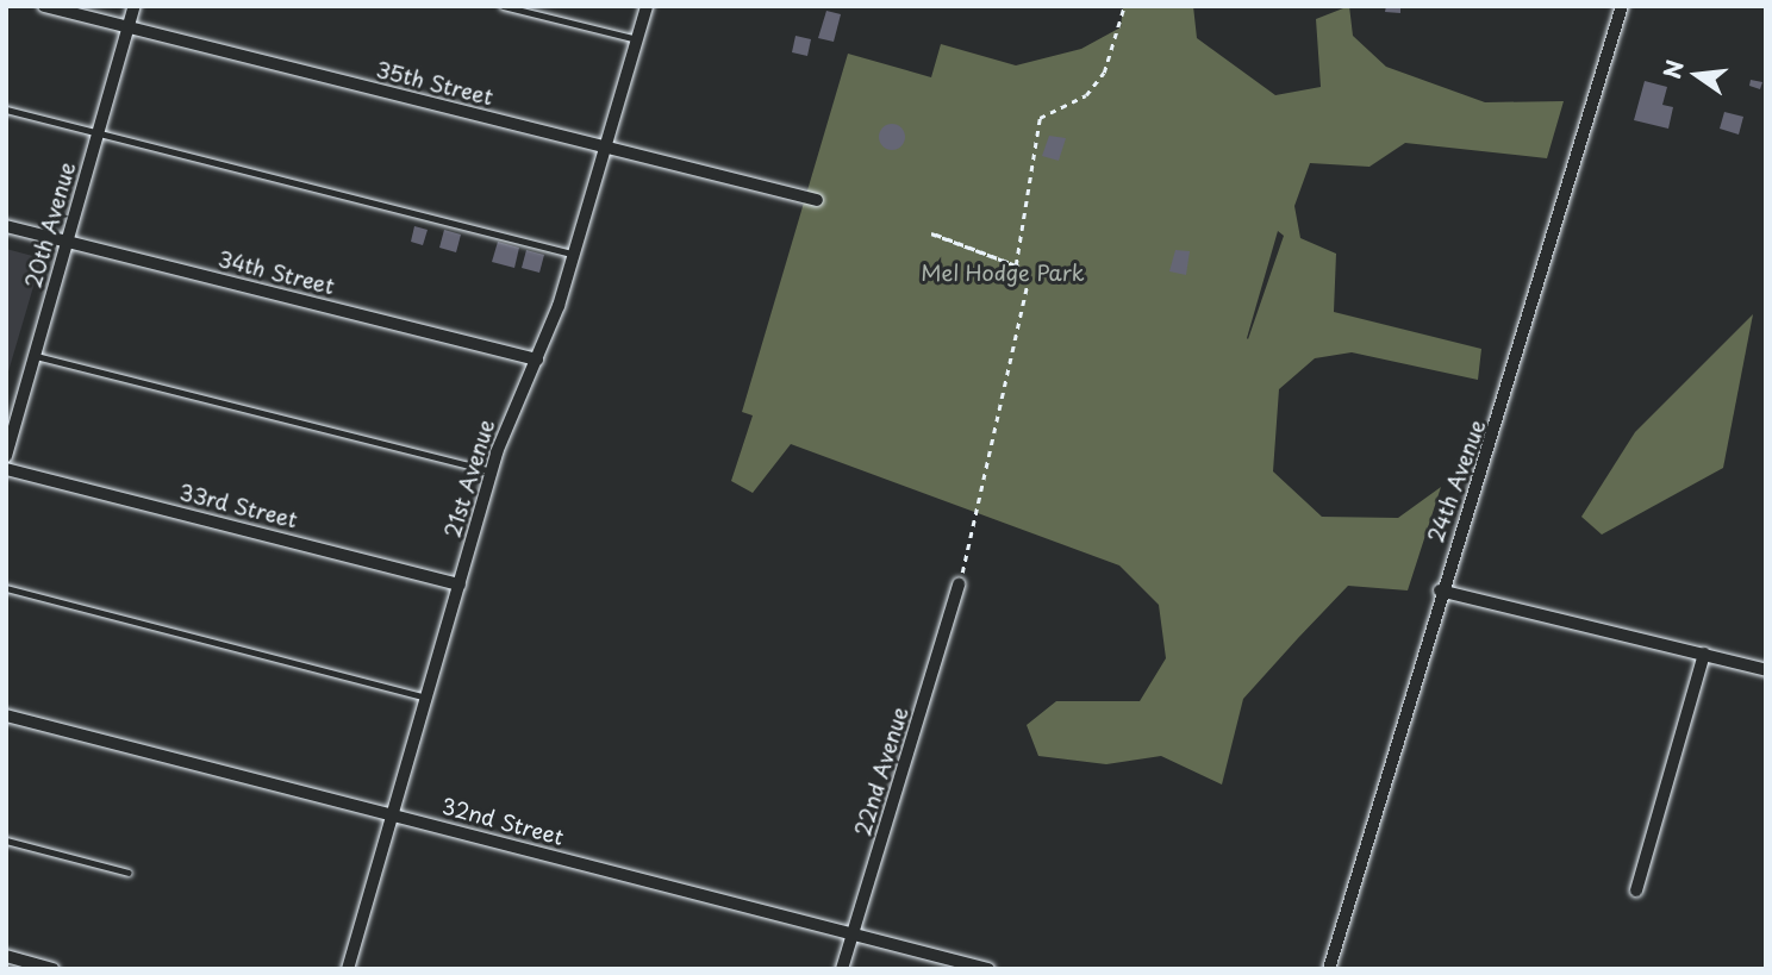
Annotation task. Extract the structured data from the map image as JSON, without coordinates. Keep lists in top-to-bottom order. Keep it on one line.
{"streets":{"street":["35th Street","20th Avenue","34th Street","21st Avenue","24th Avenue","33rd Street","22nd Avenue","32nd Street"]},"crossings":[["35th Street","20th Avenue"],["35th Street","21st Avenue"],["20th Avenue","34th Street"],["34th Street","21st Avenue"],["21st Avenue","33rd Street"],["21st Avenue","32nd Street"],["22nd Avenue","32nd Street"]],"parks":["Mel Hodge Park"],"north":"left"}
